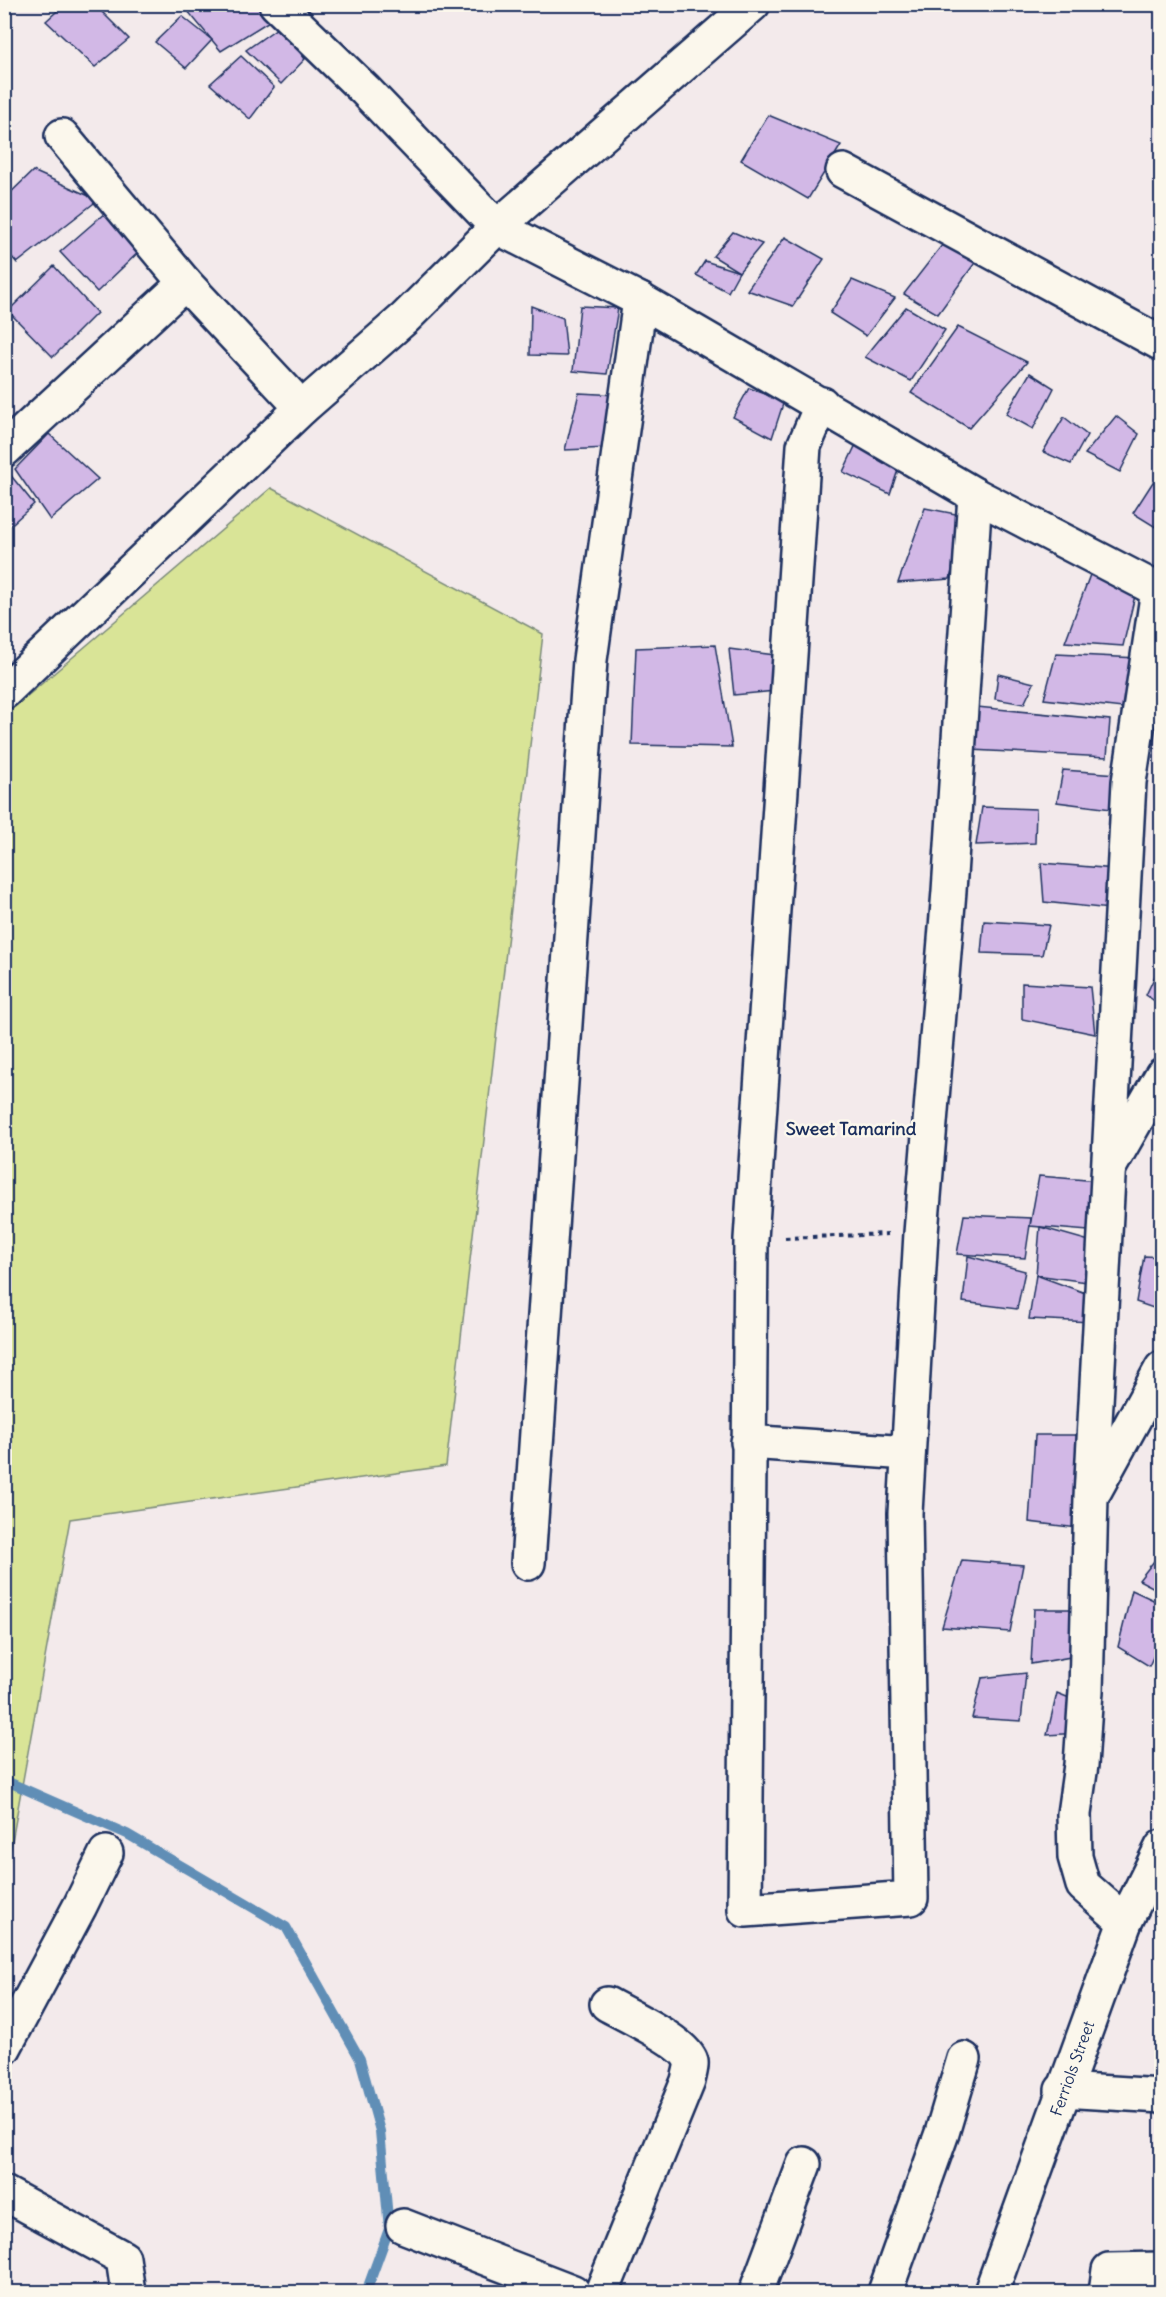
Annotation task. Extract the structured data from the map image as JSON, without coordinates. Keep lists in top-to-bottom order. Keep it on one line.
{"streets":{"street":["Ferriols Street"]},"districts":["Sweet Tamarind"]}
